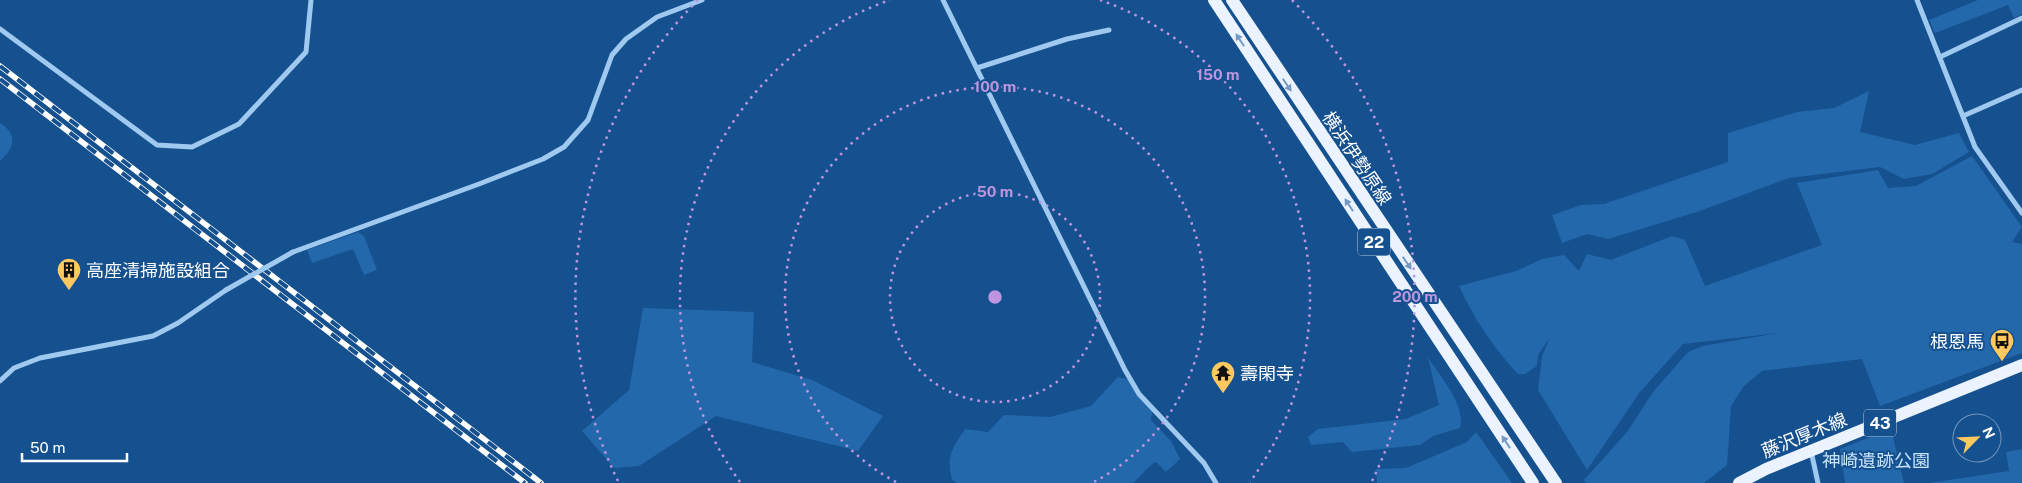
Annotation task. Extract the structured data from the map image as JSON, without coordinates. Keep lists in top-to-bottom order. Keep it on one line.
{"streets":{"main road":["横浜伊勢原線","22","43","藤沢厚木線"]},"parks":["神崎遺跡公園"],"places":{"building":["高座清掃施設組合"],"bus stop":["根恩馬"],"temple":["壽閑寺"]},"scale_bar":"50 m","north":"top right","rings":["150 m","100 m","50 m","200 m"]}
